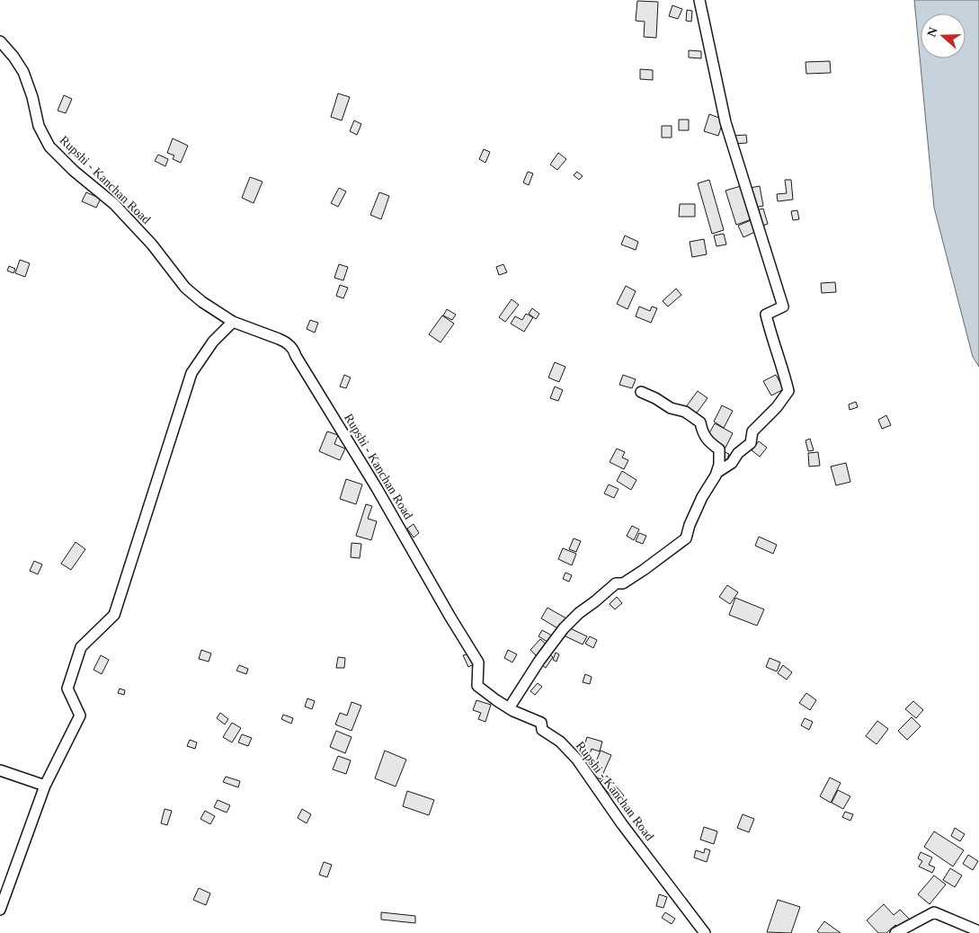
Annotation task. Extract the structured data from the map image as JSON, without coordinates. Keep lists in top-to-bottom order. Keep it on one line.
{"streets":{"street":["Rupshi - Kanchan Road"]},"north":"left"}
